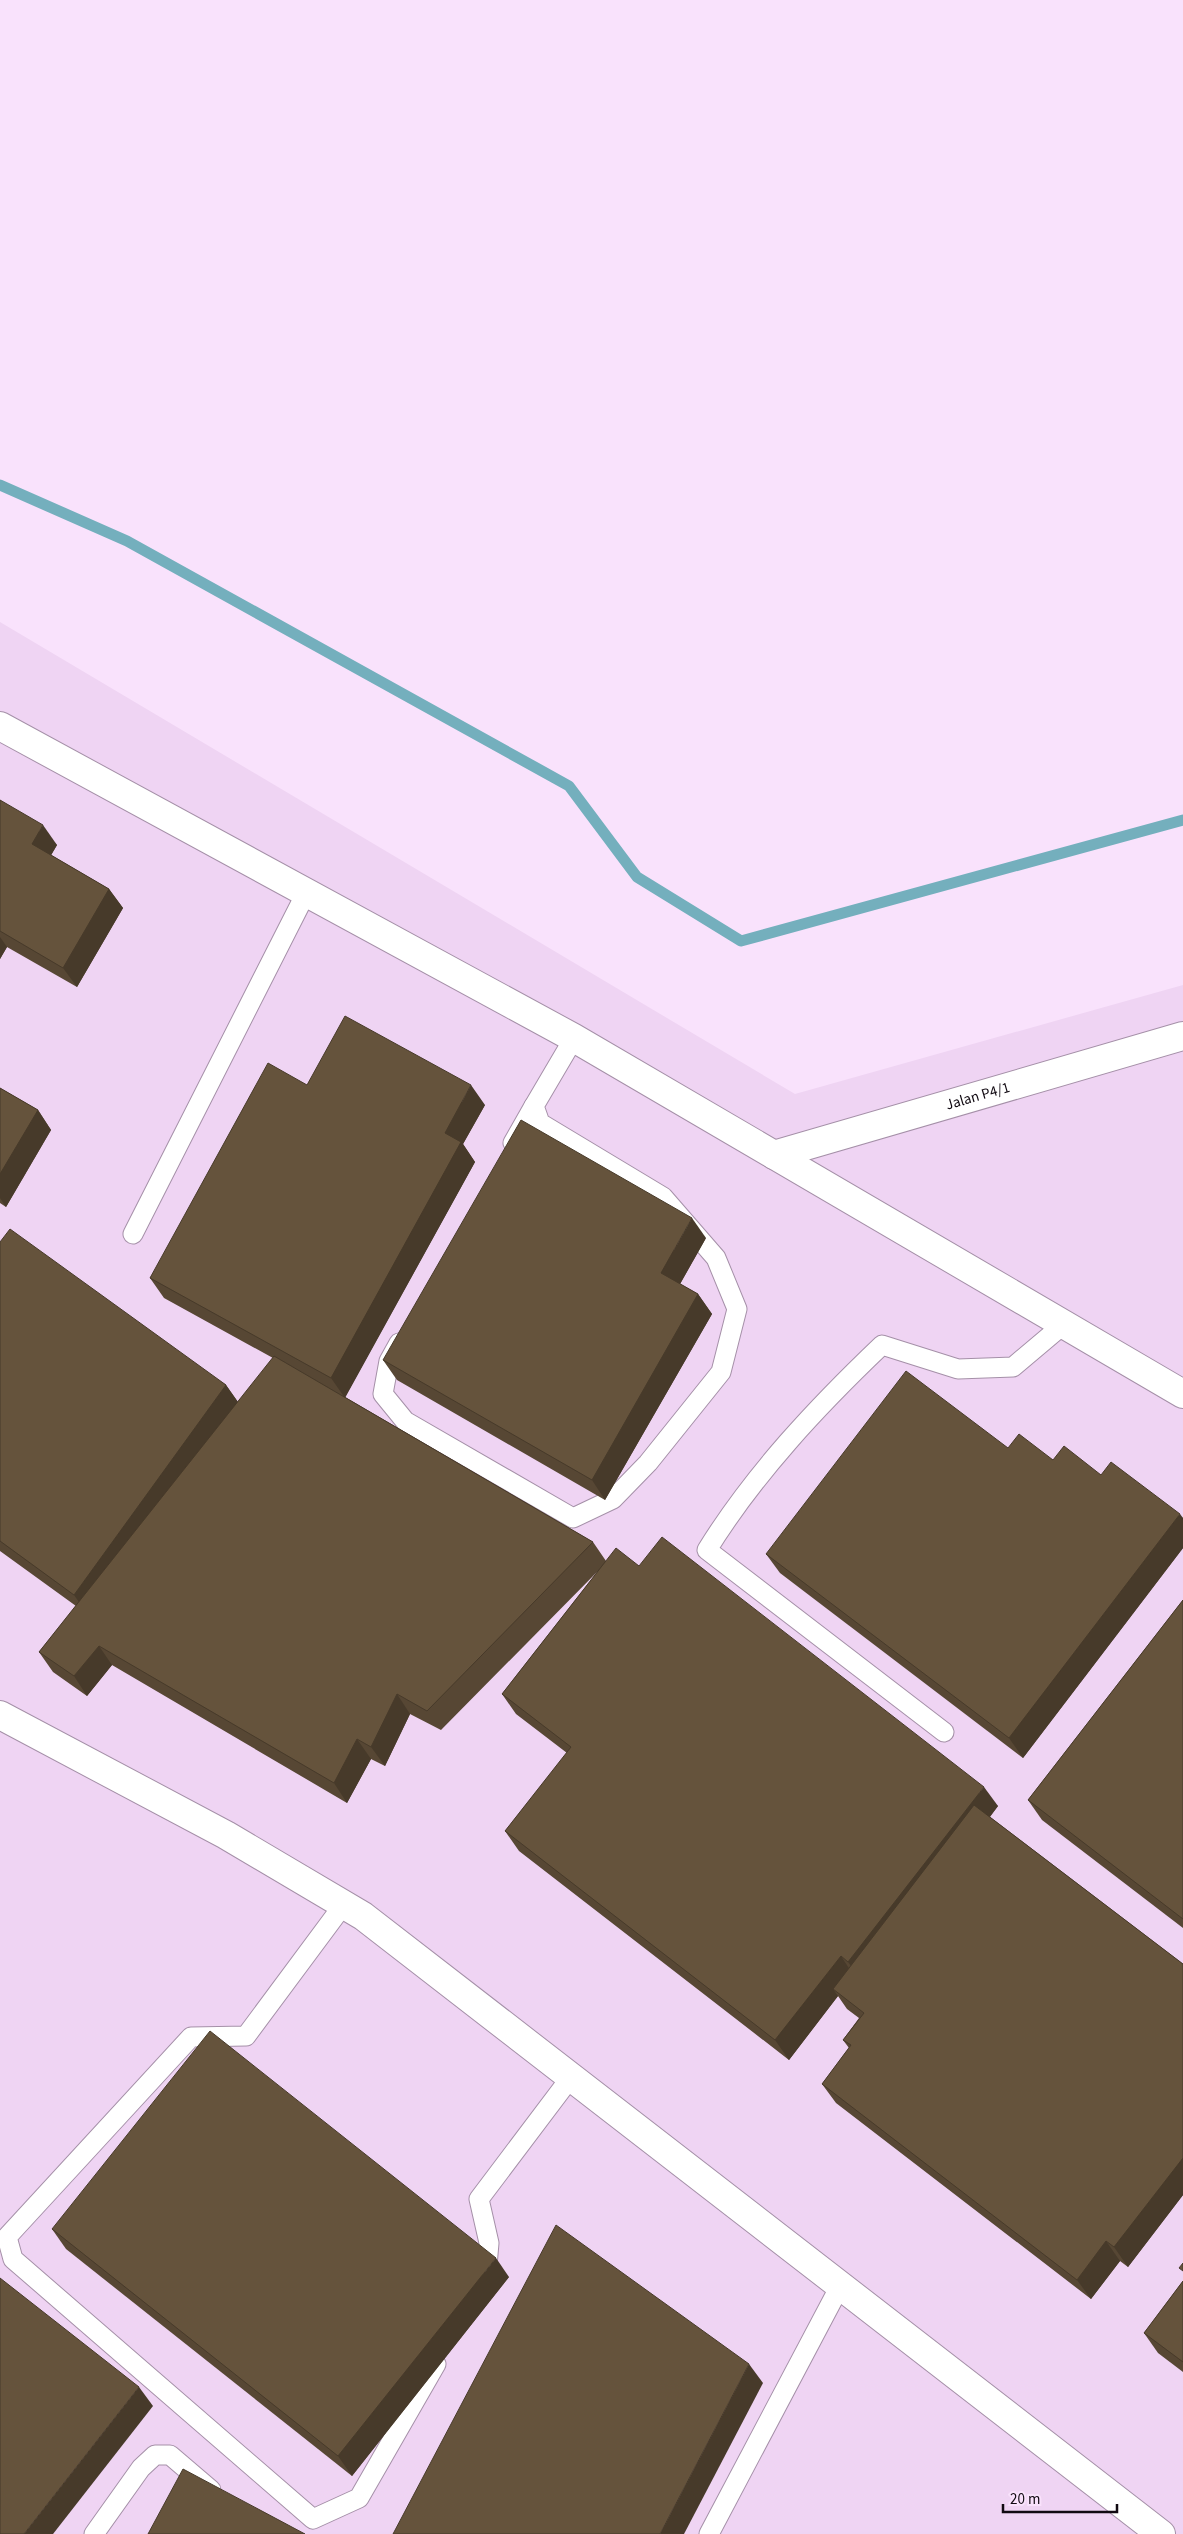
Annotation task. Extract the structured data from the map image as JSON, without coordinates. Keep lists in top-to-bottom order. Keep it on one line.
{"streets":{"street":["Jalan P4/1"]},"scale_bar":"20 m"}
